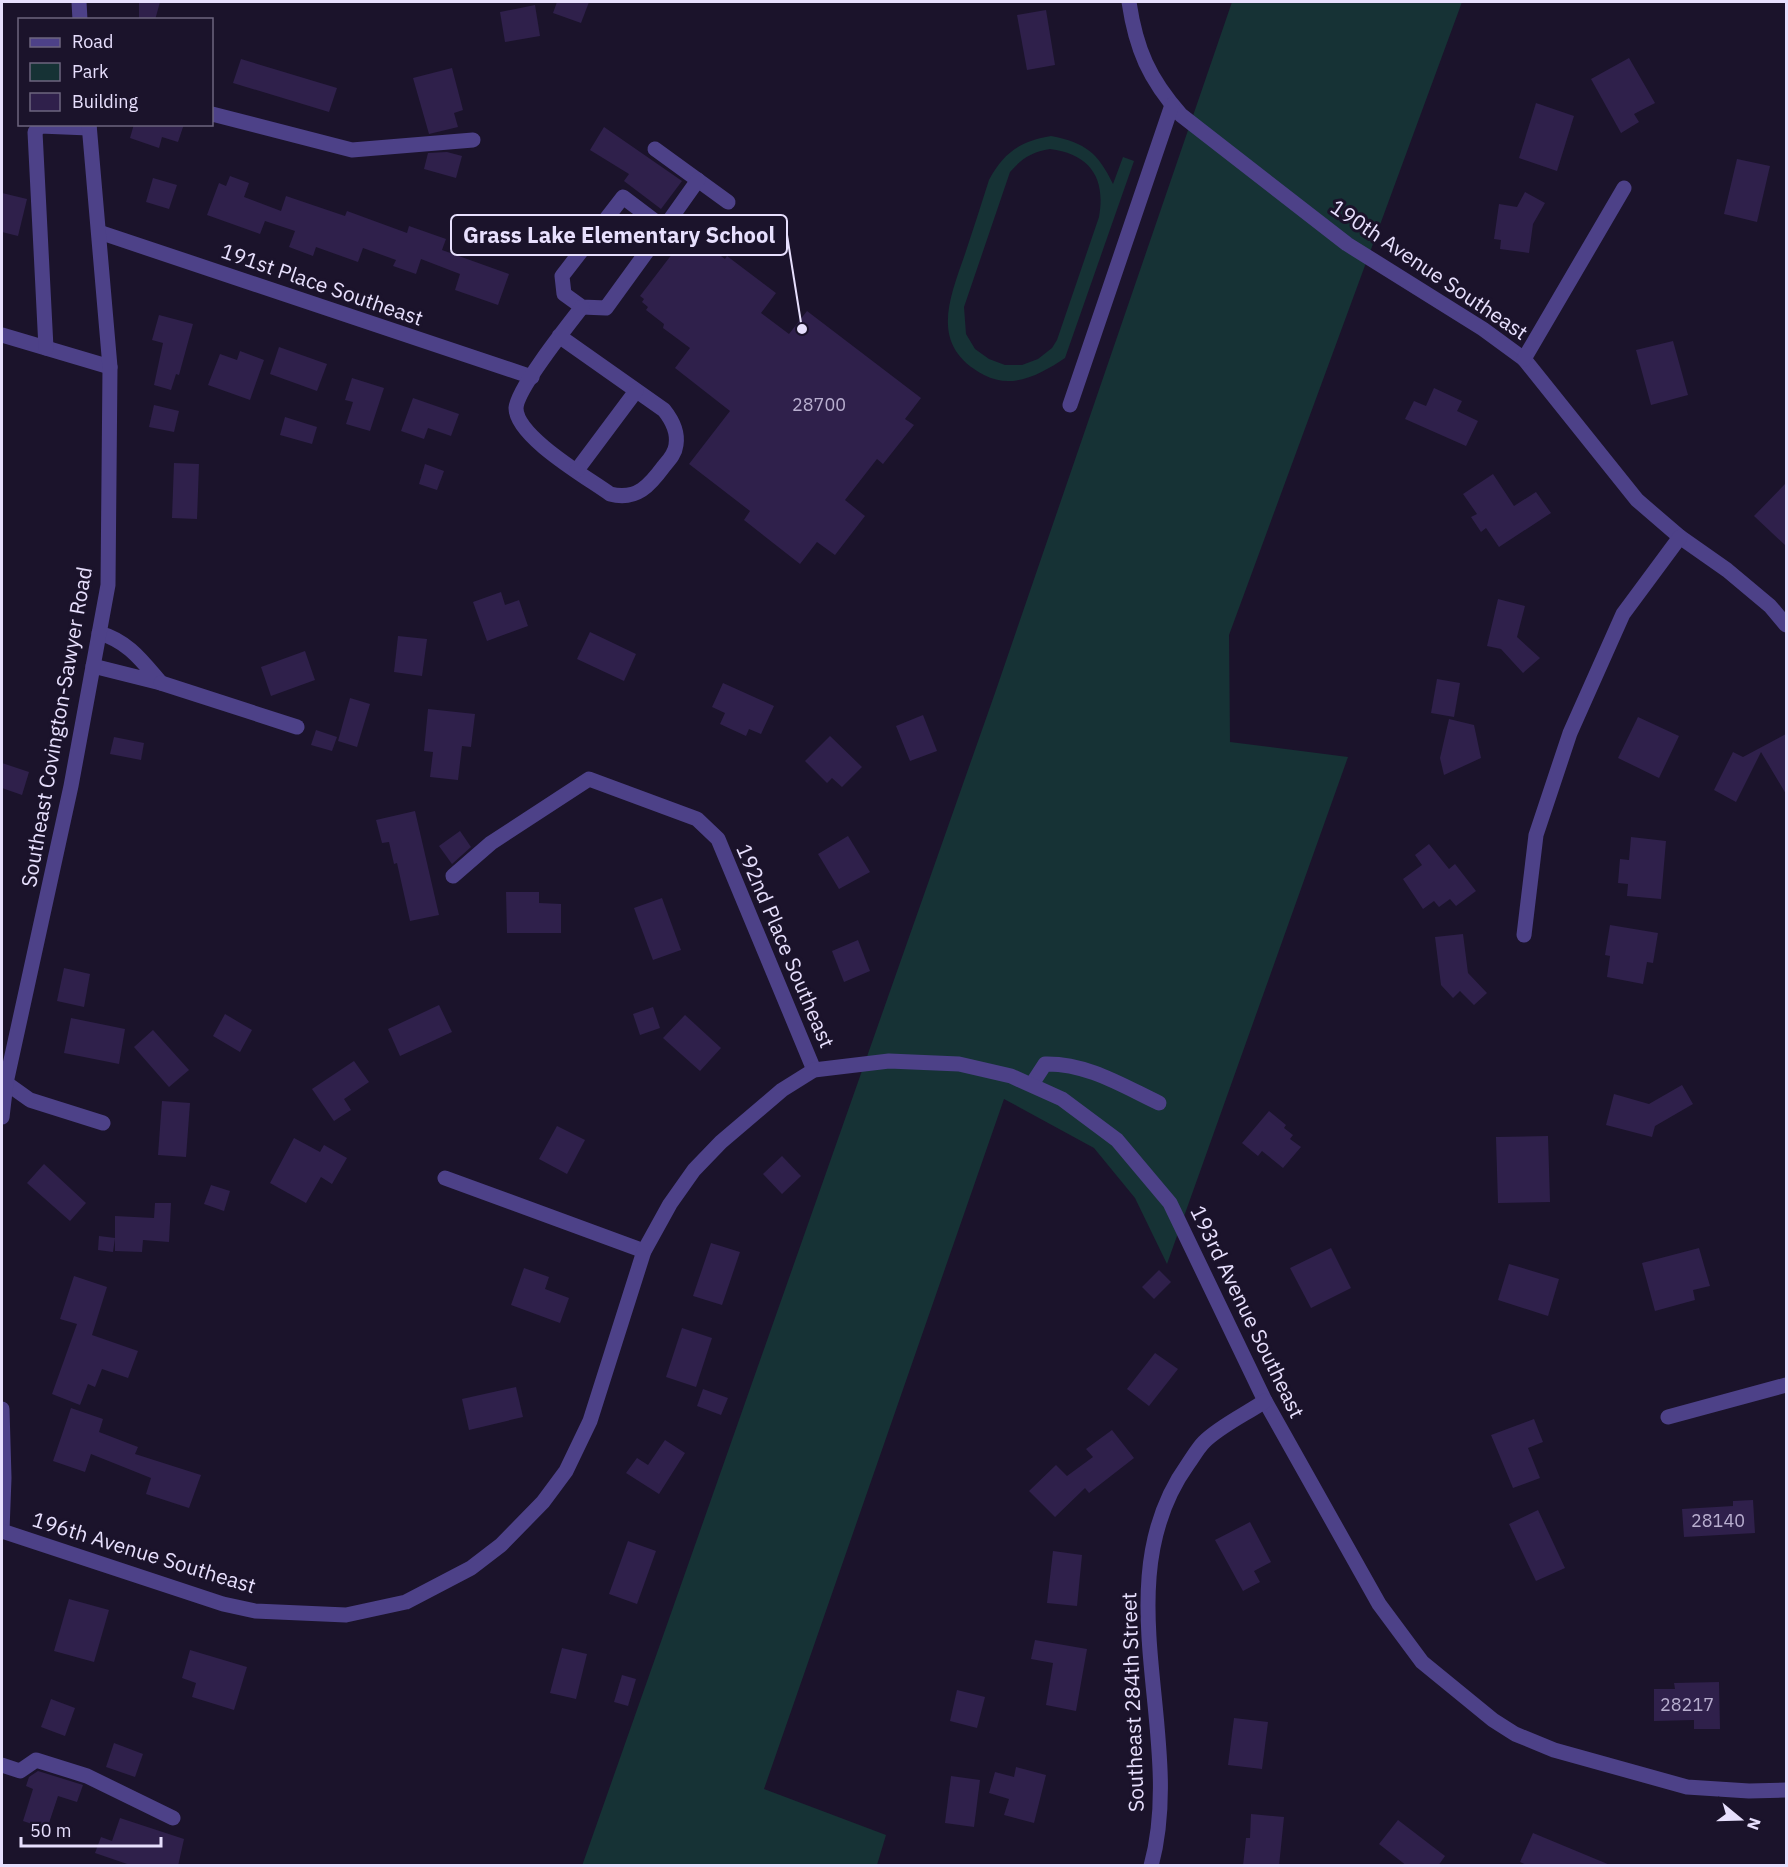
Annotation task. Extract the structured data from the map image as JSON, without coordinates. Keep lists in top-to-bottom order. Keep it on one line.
{"streets":{"street":["190th Avenue Southeast","191st Place Southeast","Southeast Covington-Sawyer Road","192nd Place Southeast","193rd Avenue Southeast","196th Avenue Southeast","Southeast 284th Street"]},"crossings":[["191st Place Southeast","Southeast Covington-Sawyer Road"],["192nd Place Southeast","193rd Avenue Southeast"],["193rd Avenue Southeast","196th Avenue Southeast"],["193rd Avenue Southeast","Southeast 284th Street"]],"places":["Grass Lake Elementary School"],"house_numbers":["28700","28140","28217"],"legend":["Road","Park","Building"],"scale_bar":"50 m","north":"right"}
